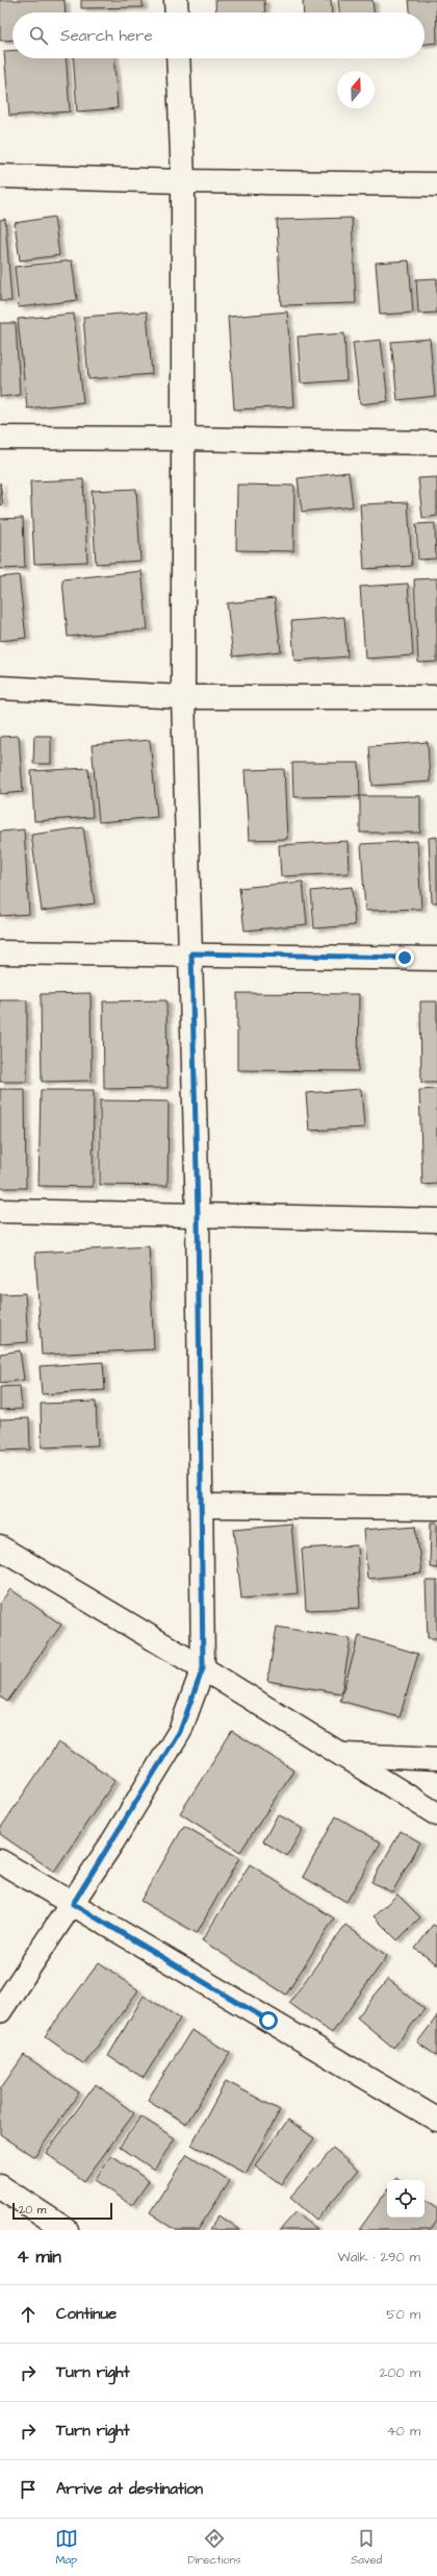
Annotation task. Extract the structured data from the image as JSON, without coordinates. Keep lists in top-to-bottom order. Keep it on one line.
{"scale_bar":"20 m","north":"top","page":{"search":"Search here","scale":"20 m","heading":["4 min","Walk · 290 m"],"list":[["Continue","50 m"],["Turn right","200 m"],["Turn right","40 m"],"Arrive at destination"],"nav":["Map","Directions","Saved"]}}
